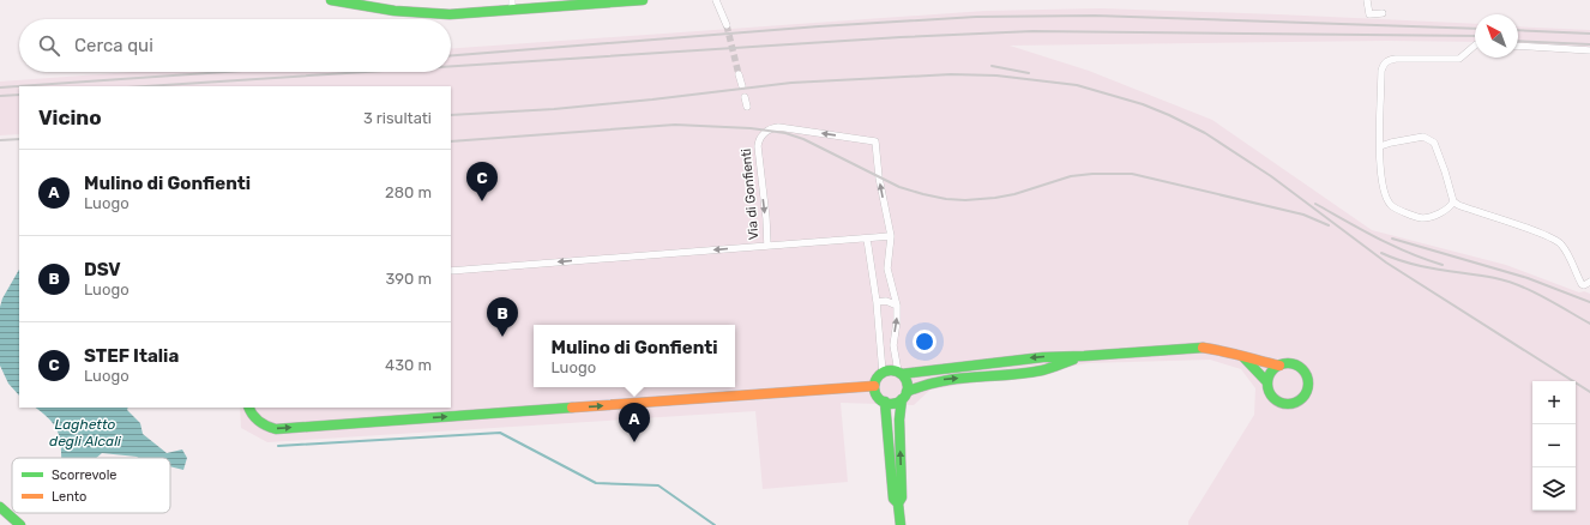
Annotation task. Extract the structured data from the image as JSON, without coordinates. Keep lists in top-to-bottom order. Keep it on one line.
{"streets":{"street":["Via di Gonfienti"]},"water":["Laghetto degli Alcali"],"legend":["Scorrevole","Lento"],"north":"top left","page":{"search":"Cerca qui","heading":["Vicino","3 risultati"],"list":[{"mark":"A","name":"Mulino di Gonfienti","note":"Luogo","value":"280 m"},{"mark":"B","name":"DSV","note":"Luogo","value":"390 m"},{"mark":"C","name":"STEF Italia","note":"Luogo","value":"430 m"}],"pins":["C","B","A"],"popup":["Mulino di Gonfienti","Luogo"],"map_buttons":["+","−"]}}
